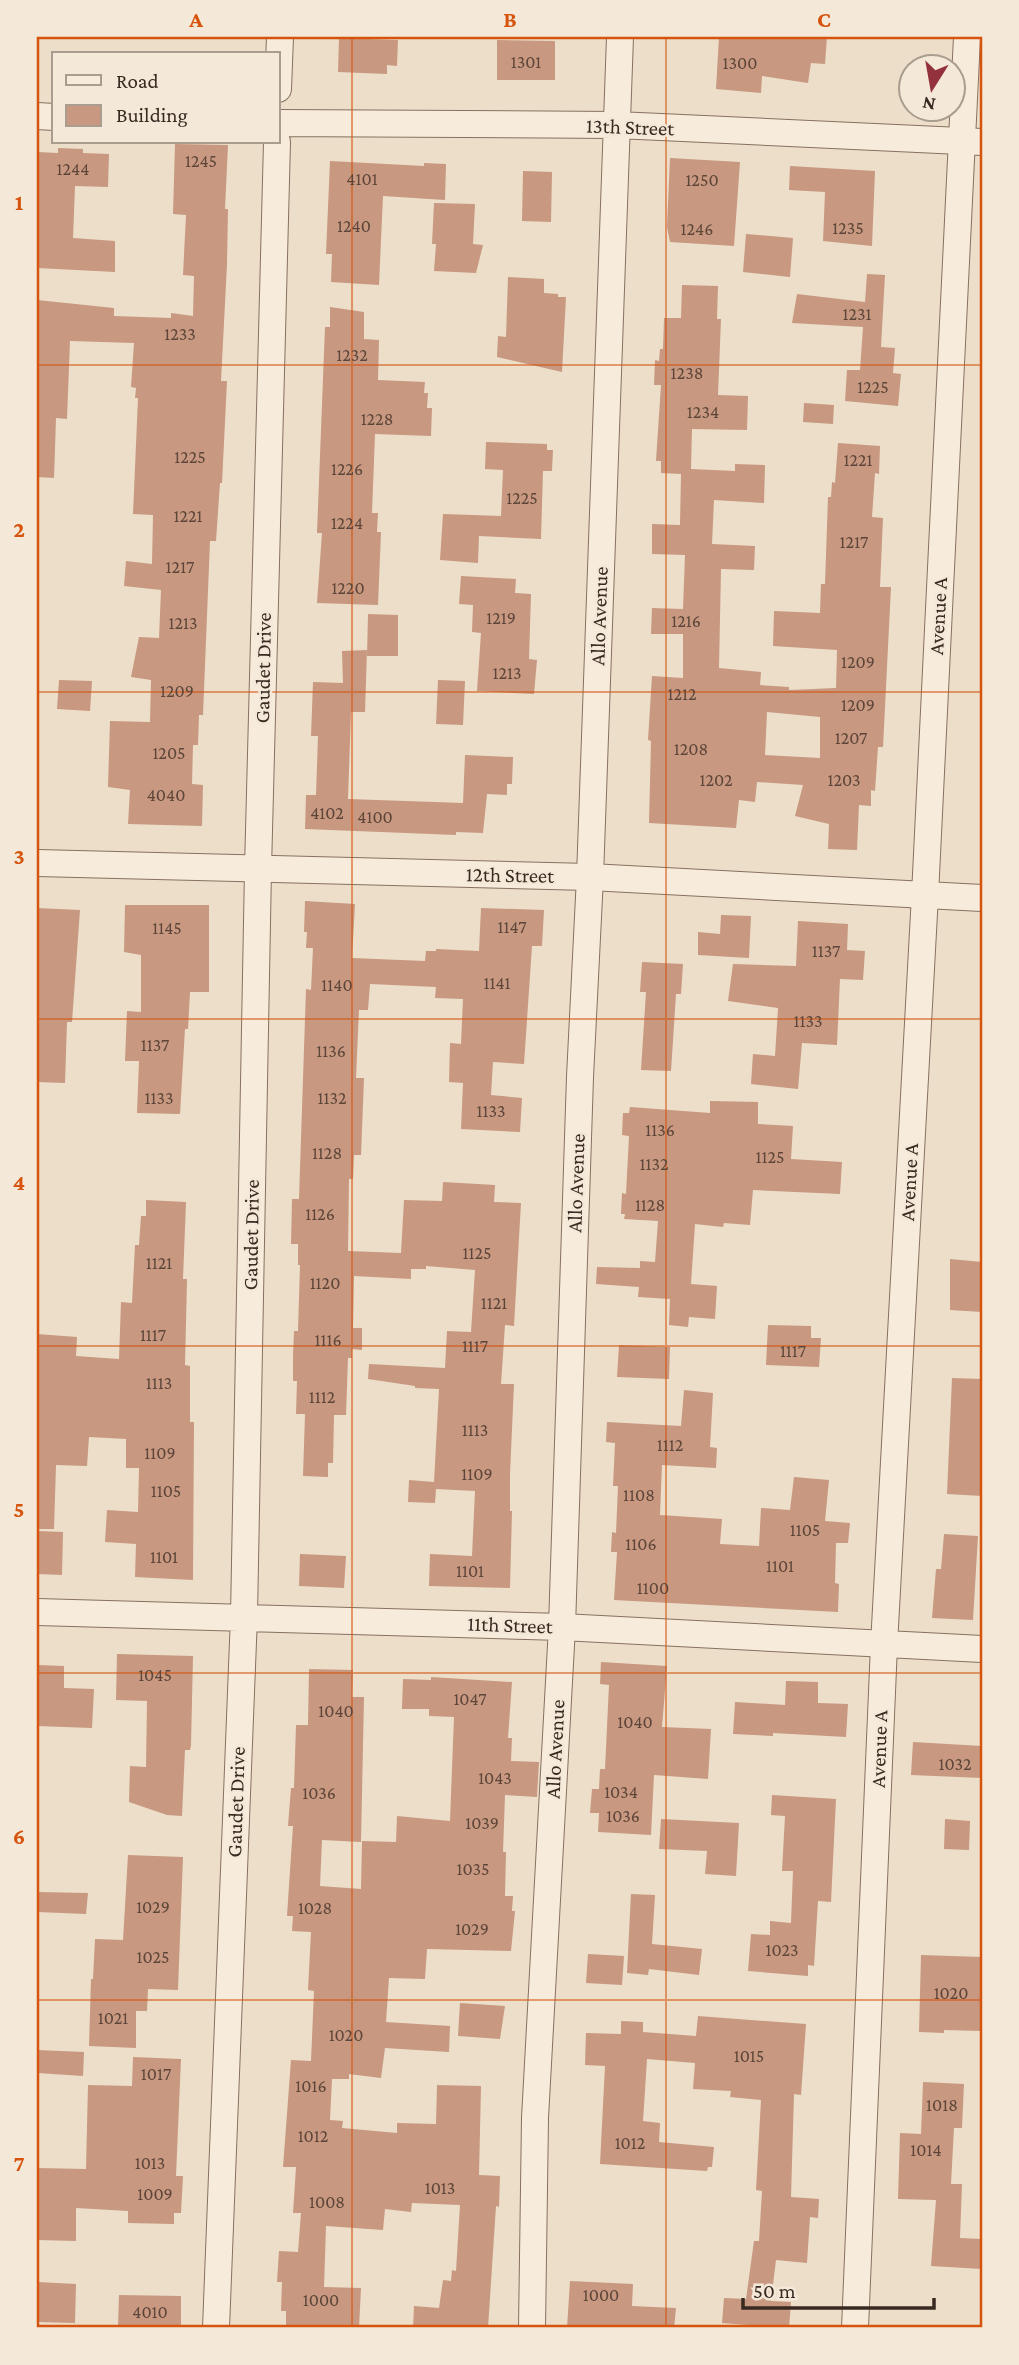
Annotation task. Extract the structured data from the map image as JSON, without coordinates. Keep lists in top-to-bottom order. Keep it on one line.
{"streets":{"street":["13th Street","Allo Avenue","Avenue A","Gaudet Drive","12th Street","11th Street"]},"crossings":[["13th Street","Allo Avenue"],["13th Street","Avenue A"],["Allo Avenue","12th Street"],["Allo Avenue","11th Street"],["Avenue A","12th Street"],["Avenue A","11th Street"],["Gaudet Drive","12th Street"],["Gaudet Drive","11th Street"]],"house_numbers":["1301","1300","1245","1244","4101","1250","1240","1235","1246","1231","1233","1232","1238","1225","1234","1228","1225","1221","1226","1225","1221","1224","1217","1217","1220","1219","1216","1213","1209","1213","1209","1212","1209","1207","1208","1205","1202","1203","4040","4102","4100","1147","1145","1137","1141","1140","1133","1137","1136","1133","1132","1133","1136","1128","1125","1132","1128","1126","1125","1121","1120","1121","1117","1116","1117","1117","1113","1112","1113","1112","1109","1109","1105","1108","1105","1106","1101","1101","1101","1100","1045","1047","1040","1040","1032","1043","1034","1036","1036","1039","1035","1029","1028","1029","1023","1025","1020","1021","1020","1015","1017","1016","1018","1012","1012","1014","1013","1013","1009","1008","1000","1000","4010"],"legend":["Road","Building"],"scale_bar":"50 m","north":"bottom","grid":{"columns":["A","B","C"],"rows":["1","2","3","4","5","6","7"]}}
